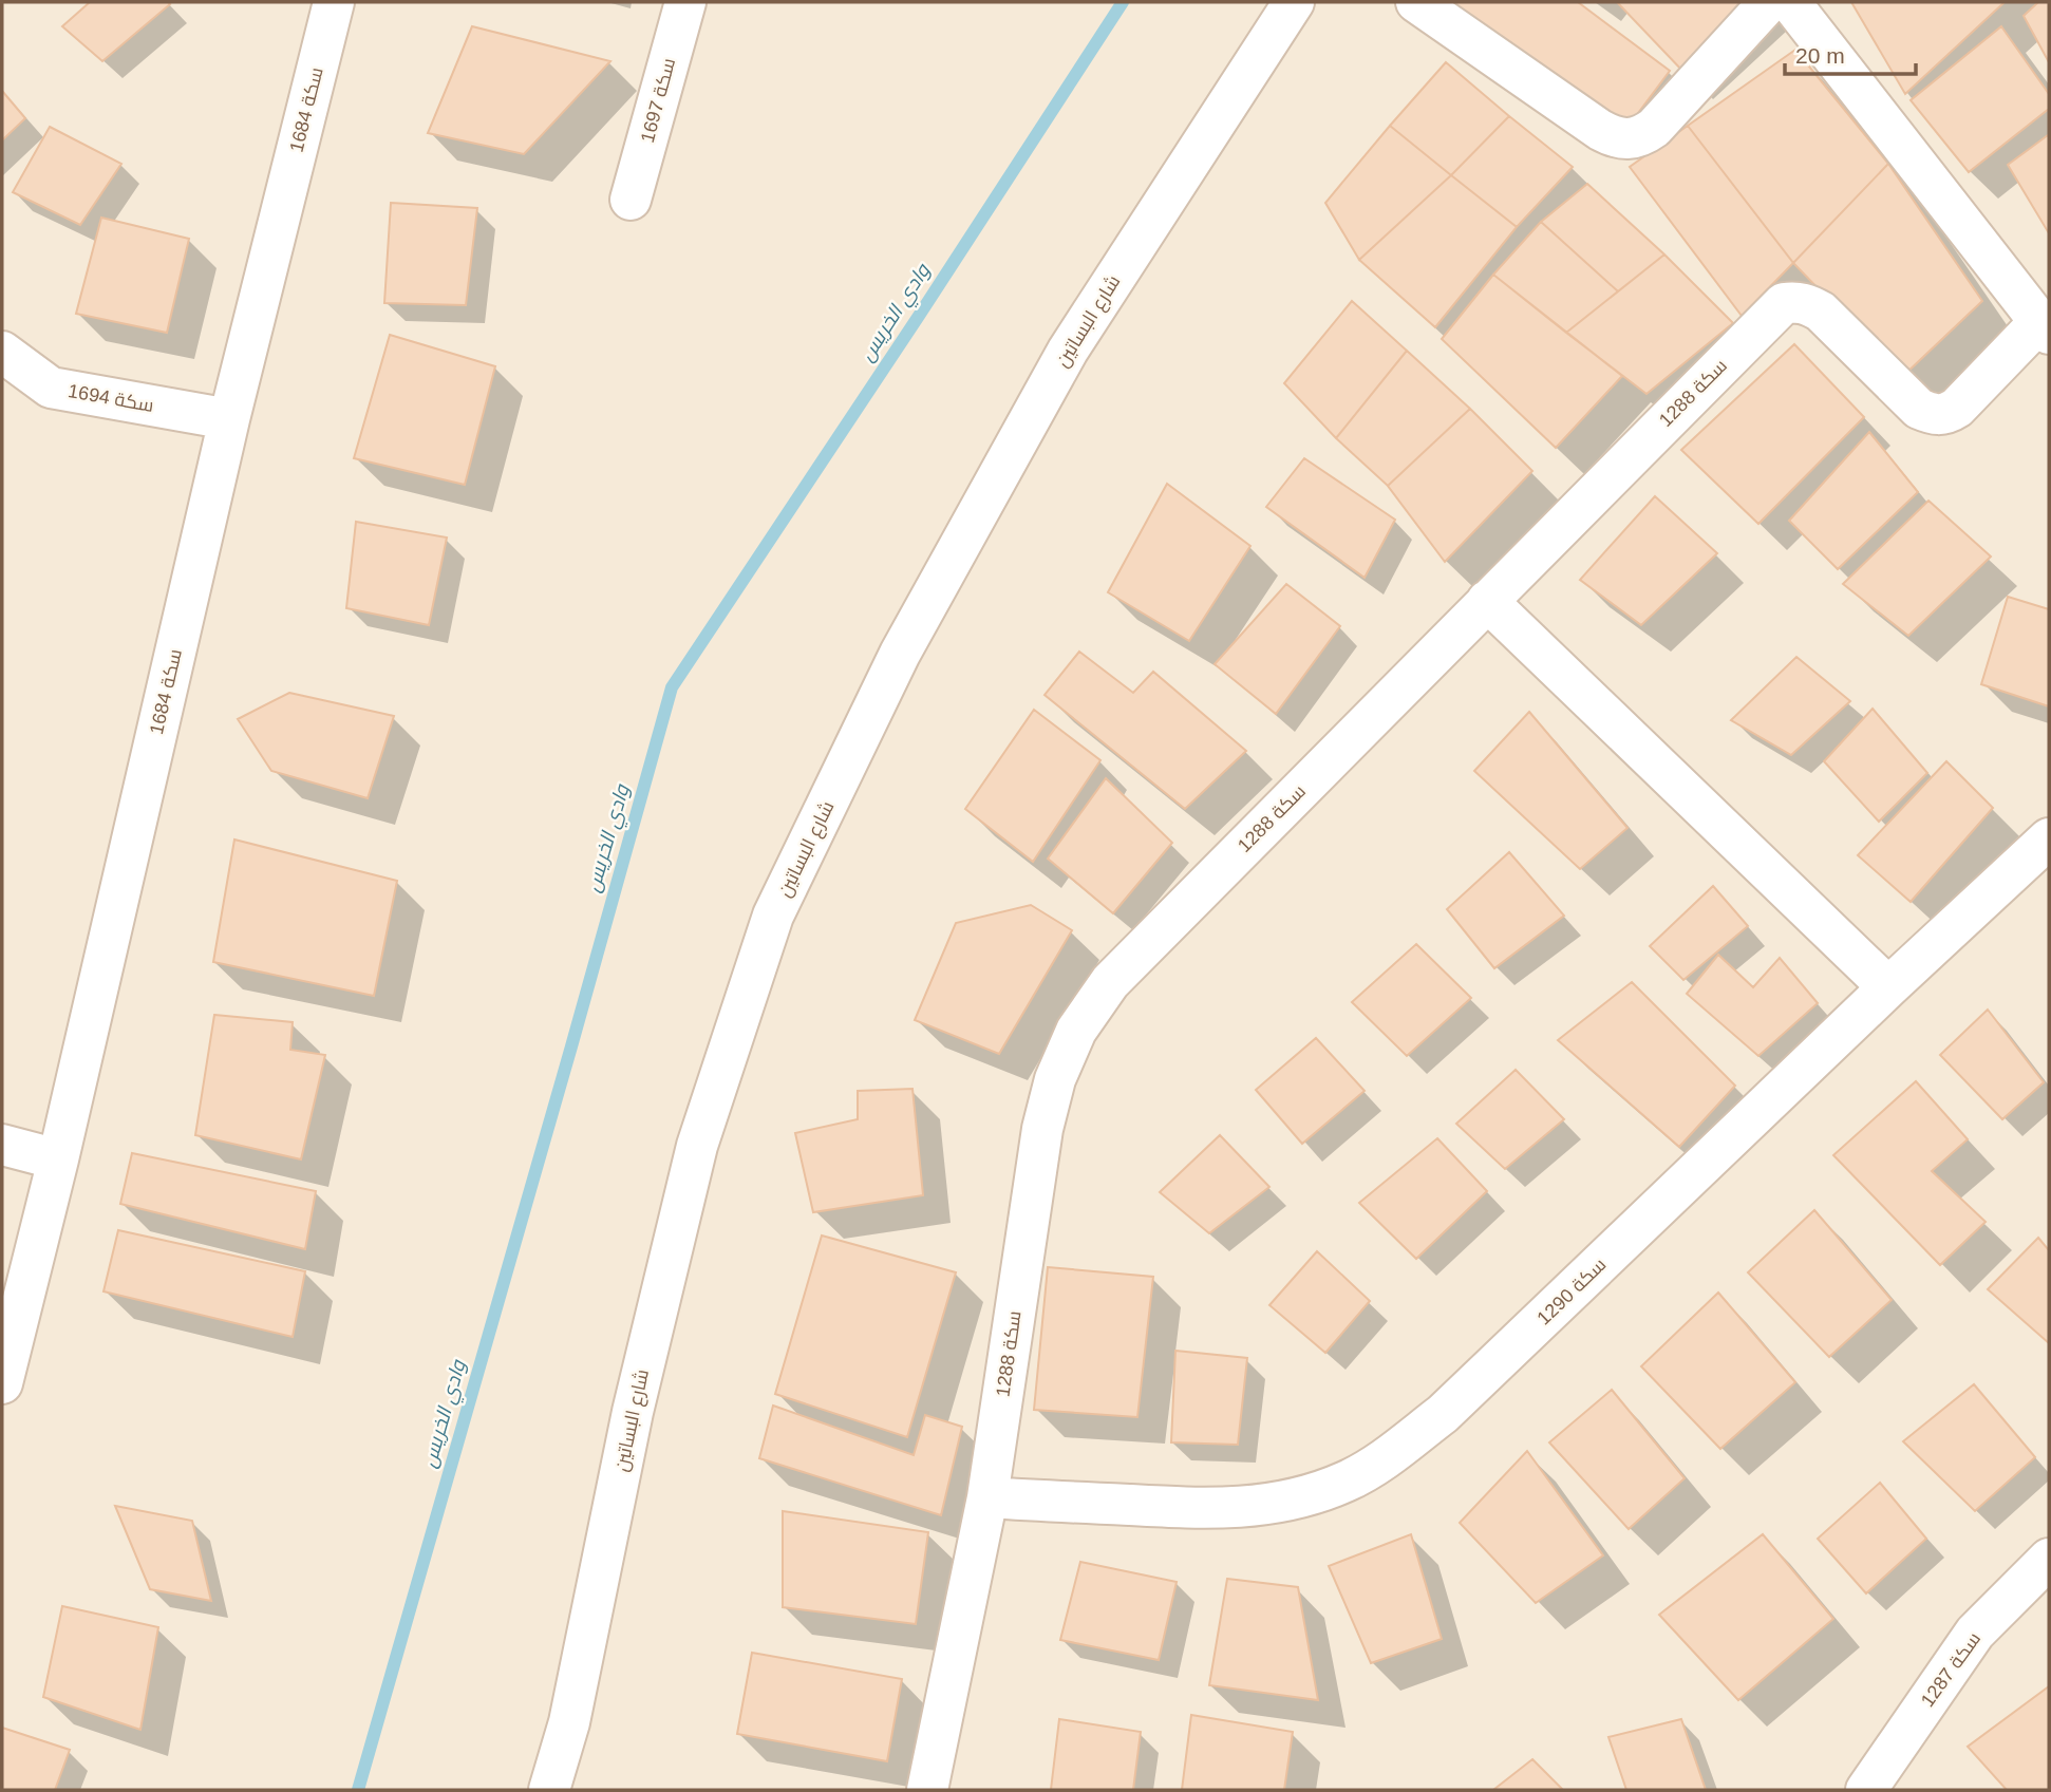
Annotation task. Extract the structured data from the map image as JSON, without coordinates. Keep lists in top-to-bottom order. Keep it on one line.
{"streets":{"street":["سكة 1697","سكة 1684","شارع البساتين","سكة 1288","سكة 1694","سكة 1290","سكة 1287"]},"crossings":[["سكة 1684","سكة 1694"],["سكة 1288","سكة 1290"]],"water":["وادي الخريس"],"scale_bar":"20 m"}
